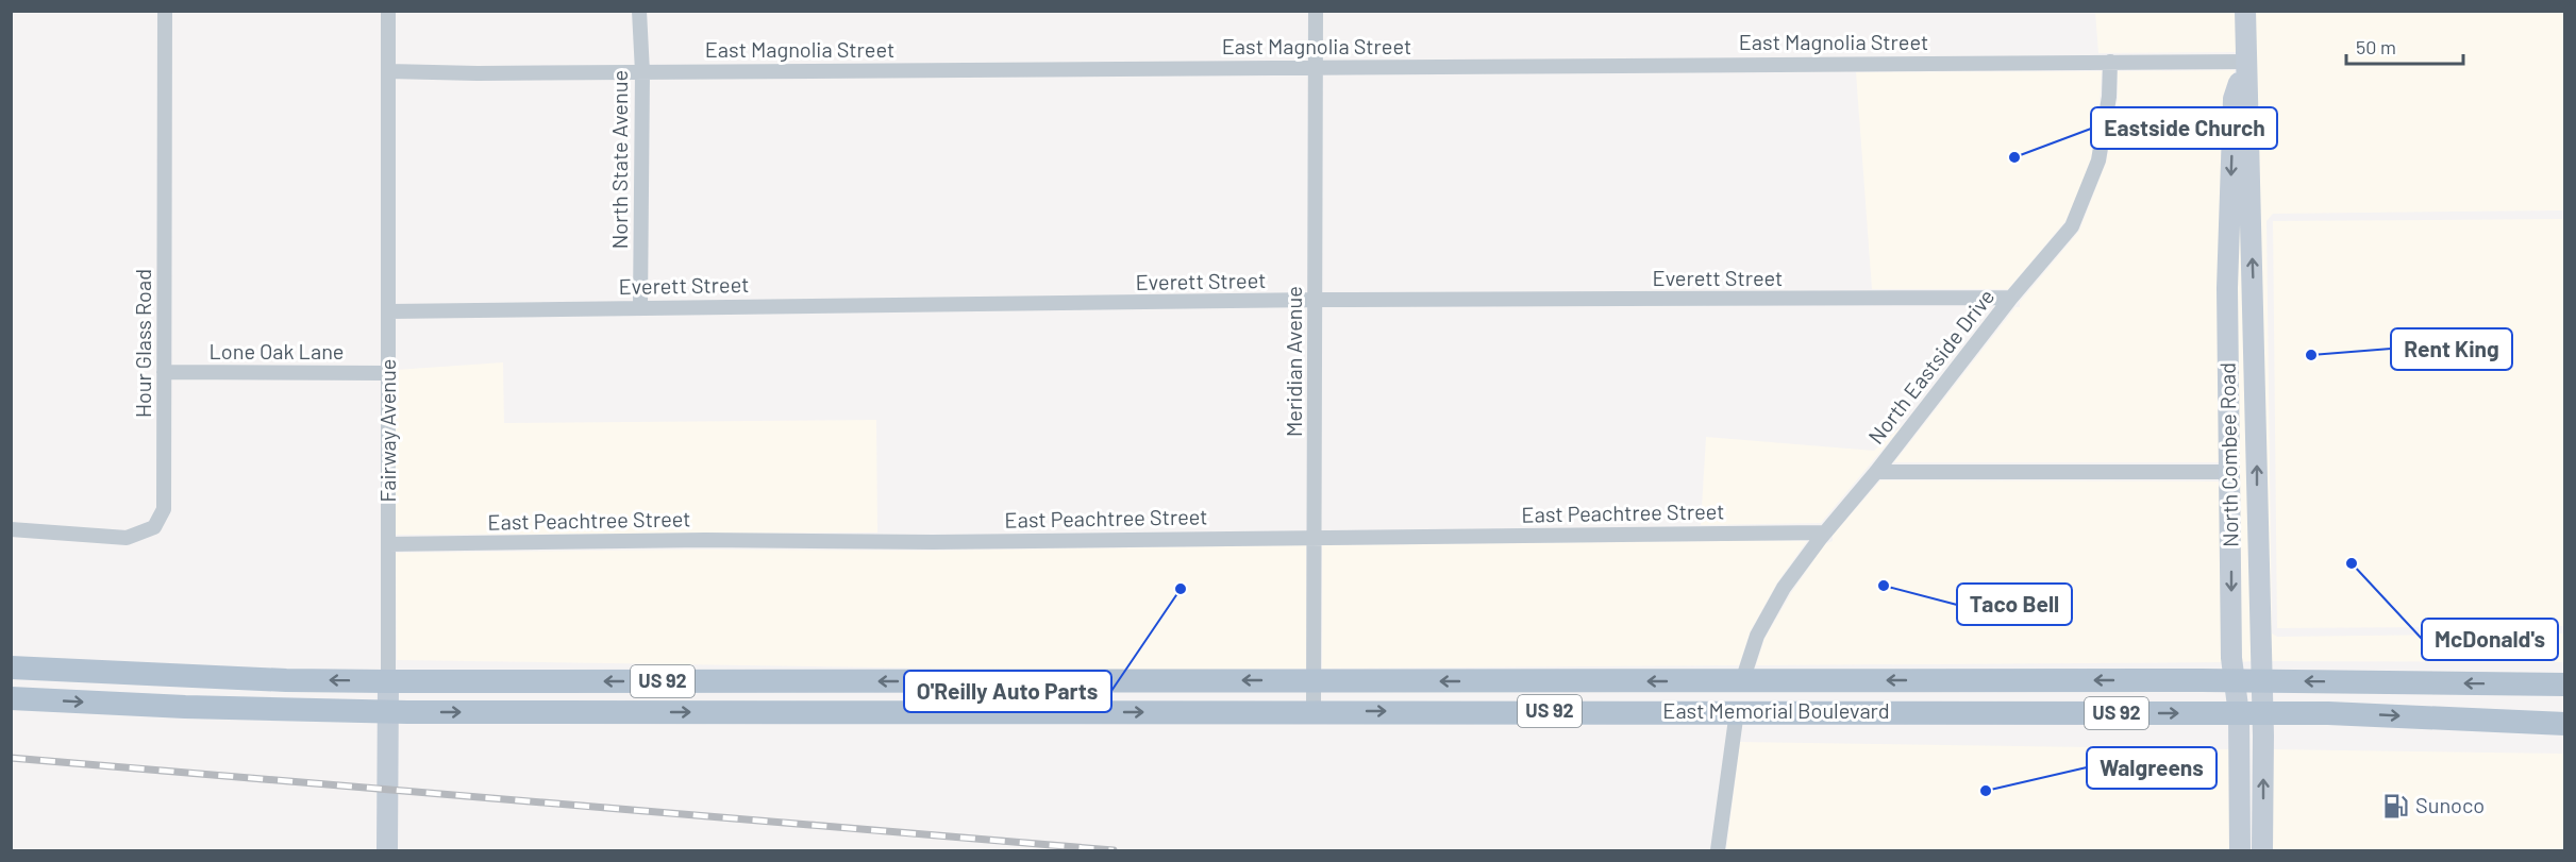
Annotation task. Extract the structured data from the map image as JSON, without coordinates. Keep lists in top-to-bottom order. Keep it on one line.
{"streets":{"main road":["Fairway Avenue","North Combee Road","US 92","East Memorial Boulevard"],"street":["East Magnolia Street","North State Avenue","Everett Street","Hour Glass Road","Lone Oak Lane","Meridian Avenue","North Eastside Drive","East Peachtree Street"]},"crossings":[["East Magnolia Street","North State Avenue"],["East Magnolia Street","Meridian Avenue"],["East Magnolia Street","North Eastside Drive"],["East Magnolia Street","Fairway Avenue"],["East Magnolia Street","North Combee Road"],["North State Avenue","Everett Street"],["Everett Street","Meridian Avenue"],["Everett Street","North Eastside Drive"],["Everett Street","Fairway Avenue"],["Hour Glass Road","Lone Oak Lane"],["Lone Oak Lane","Fairway Avenue"],["Meridian Avenue","East Peachtree Street"],["Meridian Avenue","US 92"],["Meridian Avenue","East Memorial Boulevard"],["North Eastside Drive","East Peachtree Street"],["North Eastside Drive","East Memorial Boulevard"],["Fairway Avenue","East Peachtree Street"],["Fairway Avenue","US 92"],["North Combee Road","US 92"],["North Combee Road","East Memorial Boulevard"],["US 92","East Memorial Boulevard"]],"places":{"other":["Eastside Church","Rent King","McDonald's","Taco Bell","O'Reilly Auto Parts","Walgreens"],"fuel station":["Sunoco"]},"scale_bar":"50 m"}
